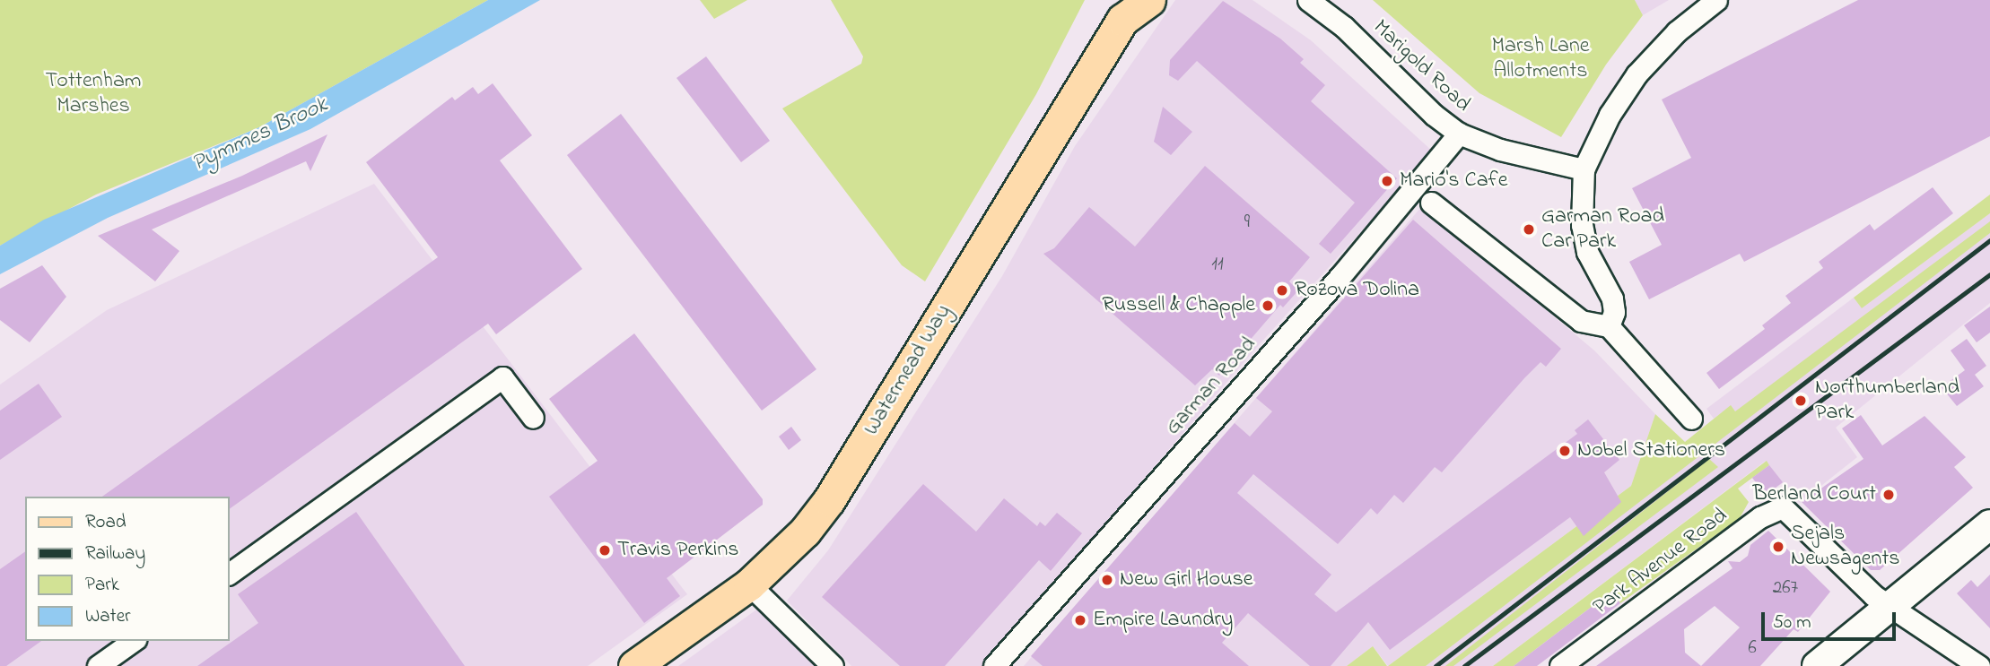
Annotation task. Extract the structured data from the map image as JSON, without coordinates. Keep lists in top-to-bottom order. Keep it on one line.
{"streets":{"main road":["Watermead Way"],"street":["Marigold Road","Garman Road","Park Avenue Road"]},"crossings":[["Marigold Road","Garman Road"]],"water":["Pymmes Brook"],"parks":["Marsh Lane Allotments","Tottenham Marshes"],"places":["Mario's Cafe","Garman Road Car Park","Rozova Dolina","Russell & Chapple","Northumberland Park","Nobel Stationers","Berland Court","Sejals Newsagents","Travis Perkins","New Girl House","Empire Laundry"],"house_numbers":["9","11","267","6"],"legend":["Road","Railway","Park","Water"],"scale_bar":"50 m"}
